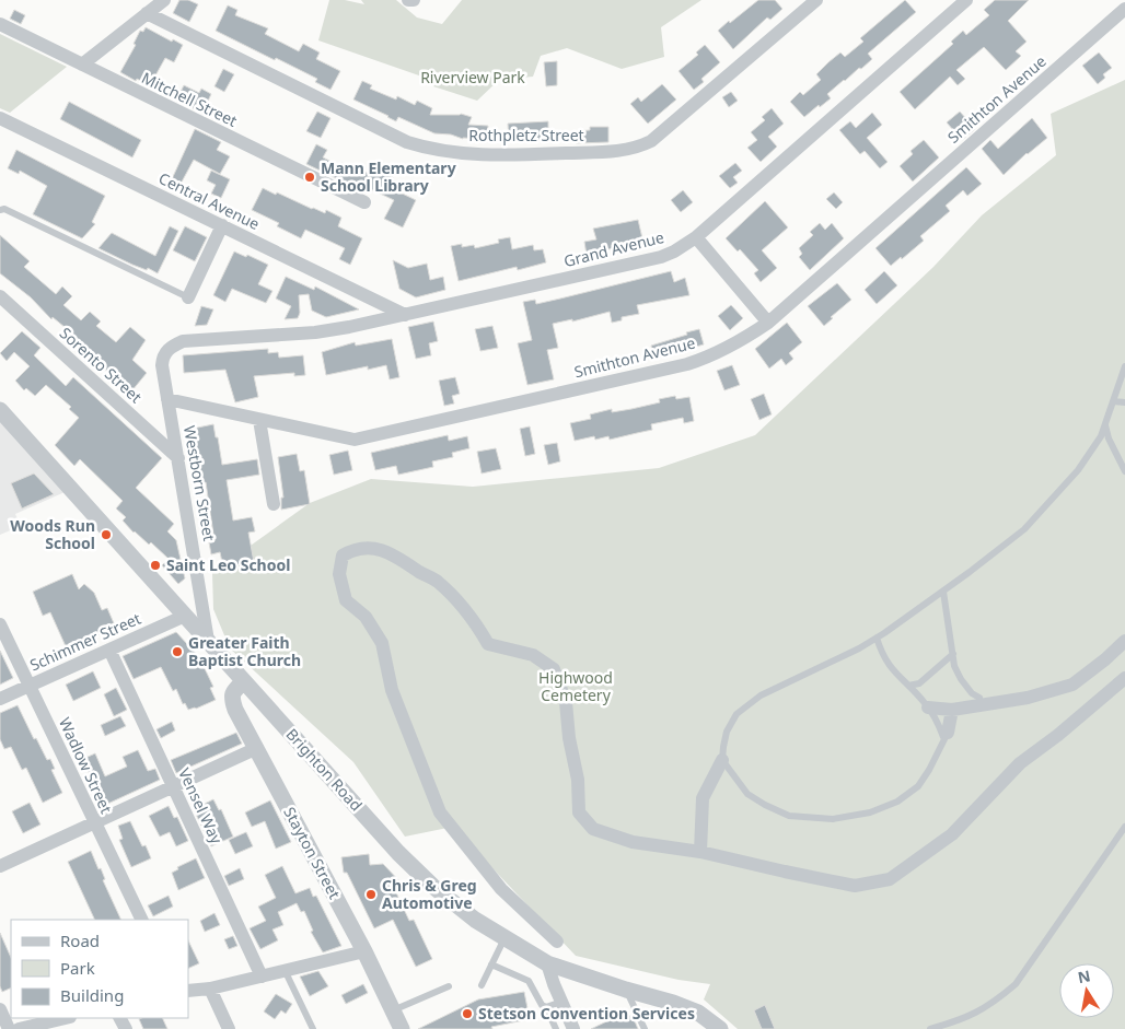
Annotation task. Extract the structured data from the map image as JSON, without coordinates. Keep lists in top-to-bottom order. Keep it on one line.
{"streets":{"street":["Mitchell Street","Smithton Avenue","Rothpletz Street","Central Avenue","Grand Avenue","Sorento Street","Westborn Street","Schimmer Street","Wadlow Street","Brighton Road","Vensel Way","Stayton Street"]},"crossings":[["Smithton Avenue","Westborn Street"],["Central Avenue","Grand Avenue"],["Grand Avenue","Westborn Street"],["Sorento Street","Westborn Street"],["Westborn Street","Brighton Road"],["Schimmer Street","Wadlow Street"],["Schimmer Street","Brighton Road"],["Schimmer Street","Vensel Way"],["Brighton Road","Stayton Street"]],"parks":["Riverview Park","Highwood Cemetery"],"places":["Mann Elementary School Library","Woods Run School","Saint Leo School","Greater Faith Baptist Church","Chris & Greg Automotive","Stetson Convention Services"],"legend":["Road","Park","Building"],"north":"top"}
